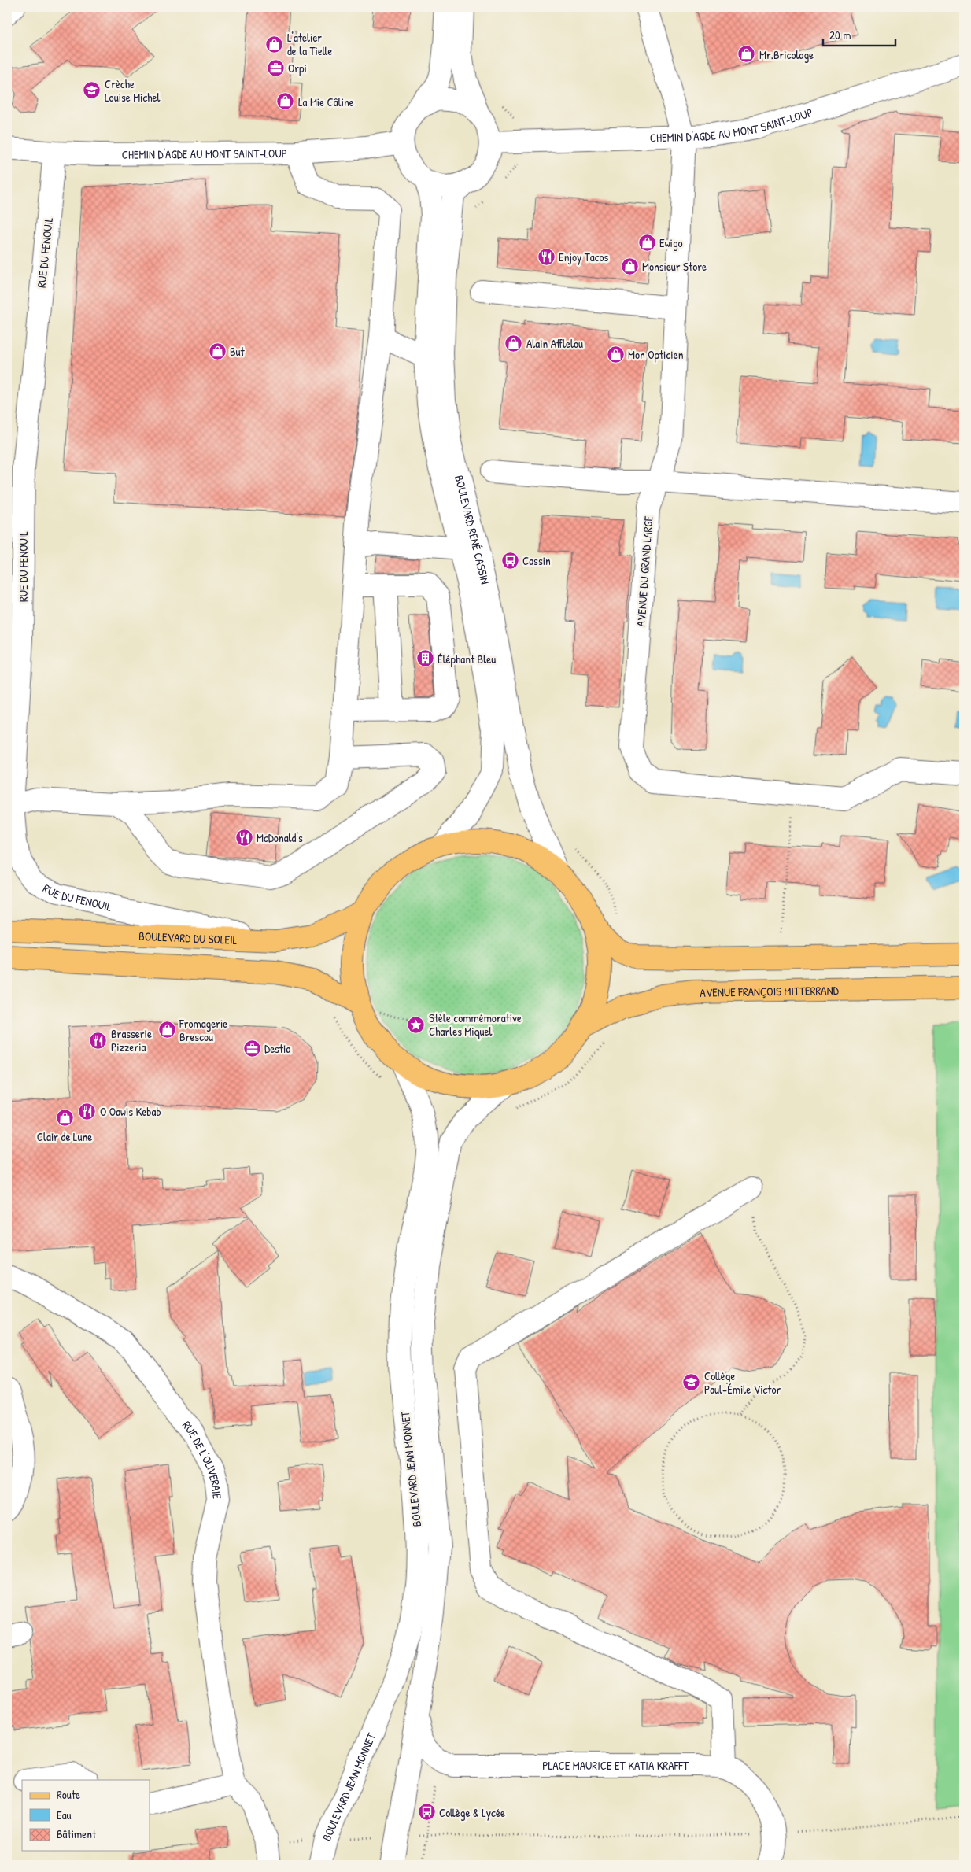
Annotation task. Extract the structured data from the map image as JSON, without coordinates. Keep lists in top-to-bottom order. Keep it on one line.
{"streets":{"main road":["BOULEVARD DU SOLEIL","AVENUE FRANÇOIS MITTERRAND"],"street":["CHEMIN D'AGDE AU MONT SAINT-LOUP","RUE DU FENOUIL","BOULEVARD RENÉ CASSIN","AVENUE DU GRAND LARGE","RUE DE L'OLIVERAIE","BOULEVARD JEAN MONNET","PLACE MAURICE ET KATIA KRAFFT"]},"crossings":[["CHEMIN D'AGDE AU MONT SAINT-LOUP","RUE DU FENOUIL"],["CHEMIN D'AGDE AU MONT SAINT-LOUP","BOULEVARD RENÉ CASSIN"],["CHEMIN D'AGDE AU MONT SAINT-LOUP","AVENUE DU GRAND LARGE"],["RUE DU FENOUIL","BOULEVARD DU SOLEIL"],["BOULEVARD JEAN MONNET","PLACE MAURICE ET KATIA KRAFFT"]],"places":{"shop":["L'atelier de la Tielle","Mr.Bricolage","La Mie Câline","Ewigo","Monsieur Store","Alain Afflelou","But","Mon Opticien","Fromagerie Brescou","Clair de Lune"],"office":["Orpi","Destia"],"school or university":["Crèche Louise Michel","Collège Paul-Émile Victor"],"restaurant":["Enjoy Tacos","McDonald's","Brasserie Pizzeria","O Oawis Kebab"],"bus stop":["Cassin","Collège & Lycée"],"building":["Éléphant Bleu"],"place":["Stèle commémorative Charles Miquel"]},"legend":["Route","Eau","Bâtiment"],"scale_bar":"20 m"}
